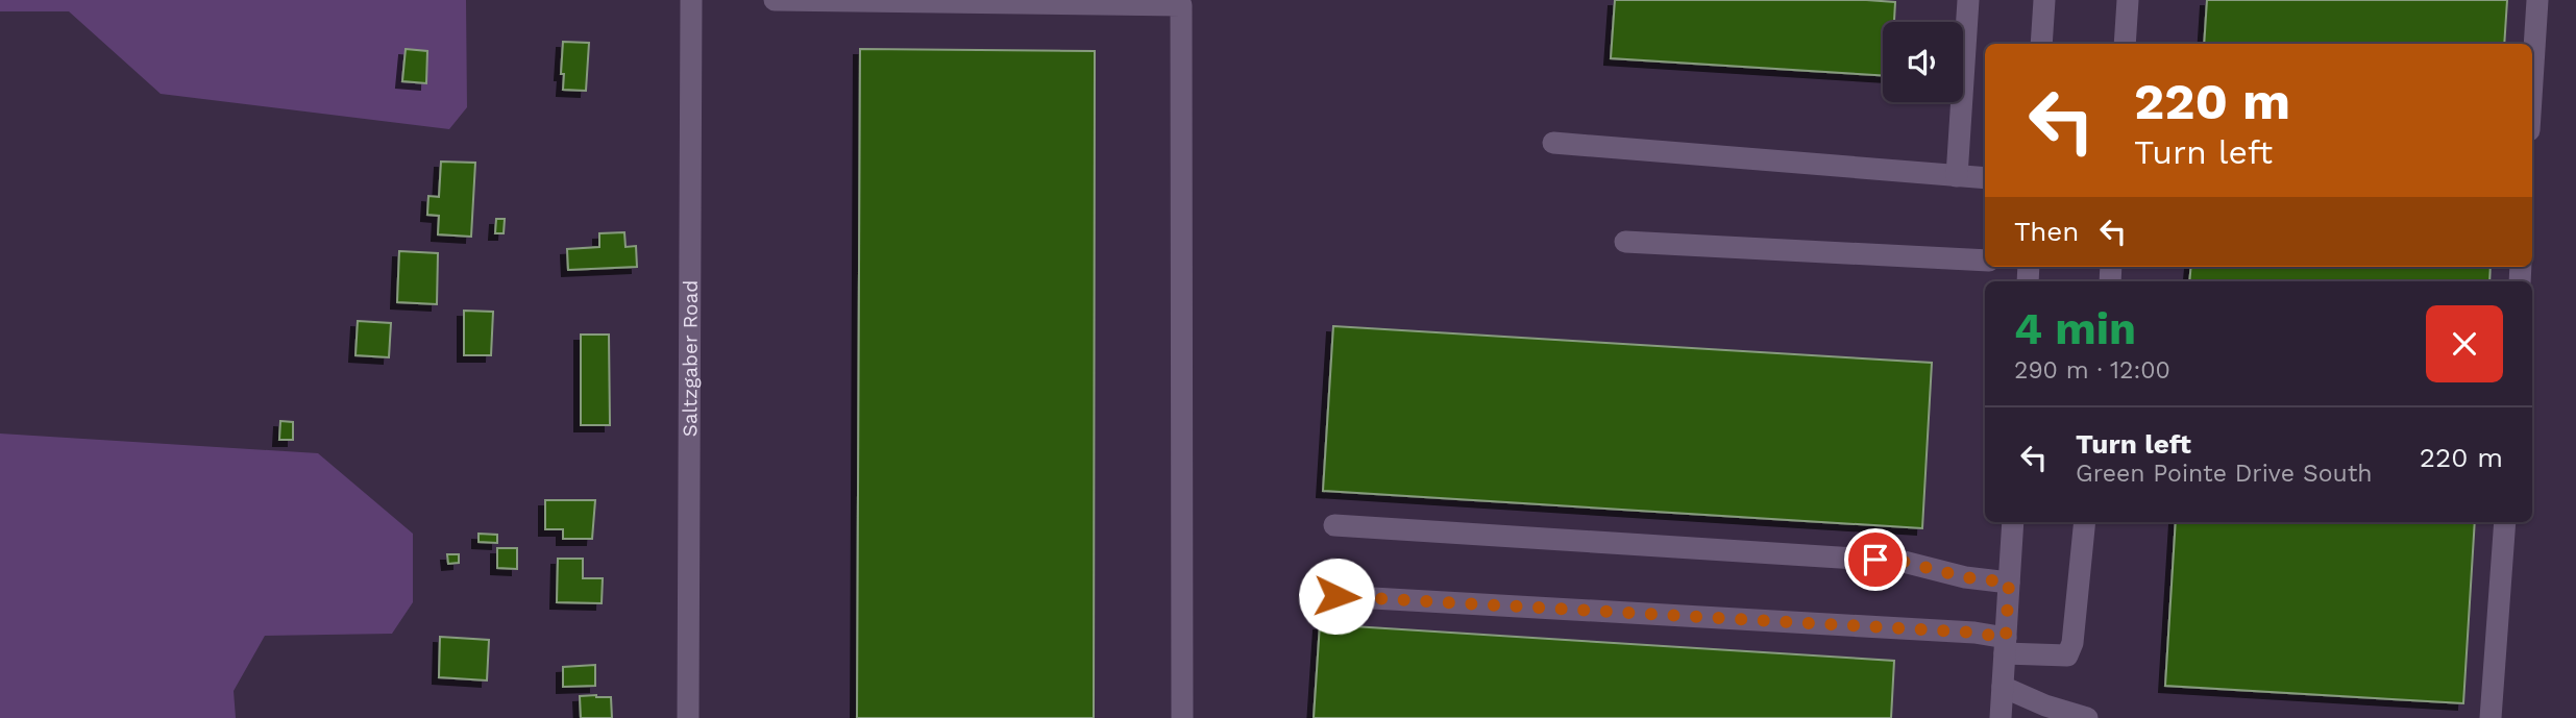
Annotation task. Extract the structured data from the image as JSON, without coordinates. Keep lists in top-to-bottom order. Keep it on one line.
{"streets":{"street":["Saltzgaber Road"]},"page":{"turn":["220 m","Turn left"],"then":"Then","heading":["4 min","290 m · 12:00"],"list":[{"name":"Turn left","note":"Green Pointe Drive South","value":"220 m"}]}}
